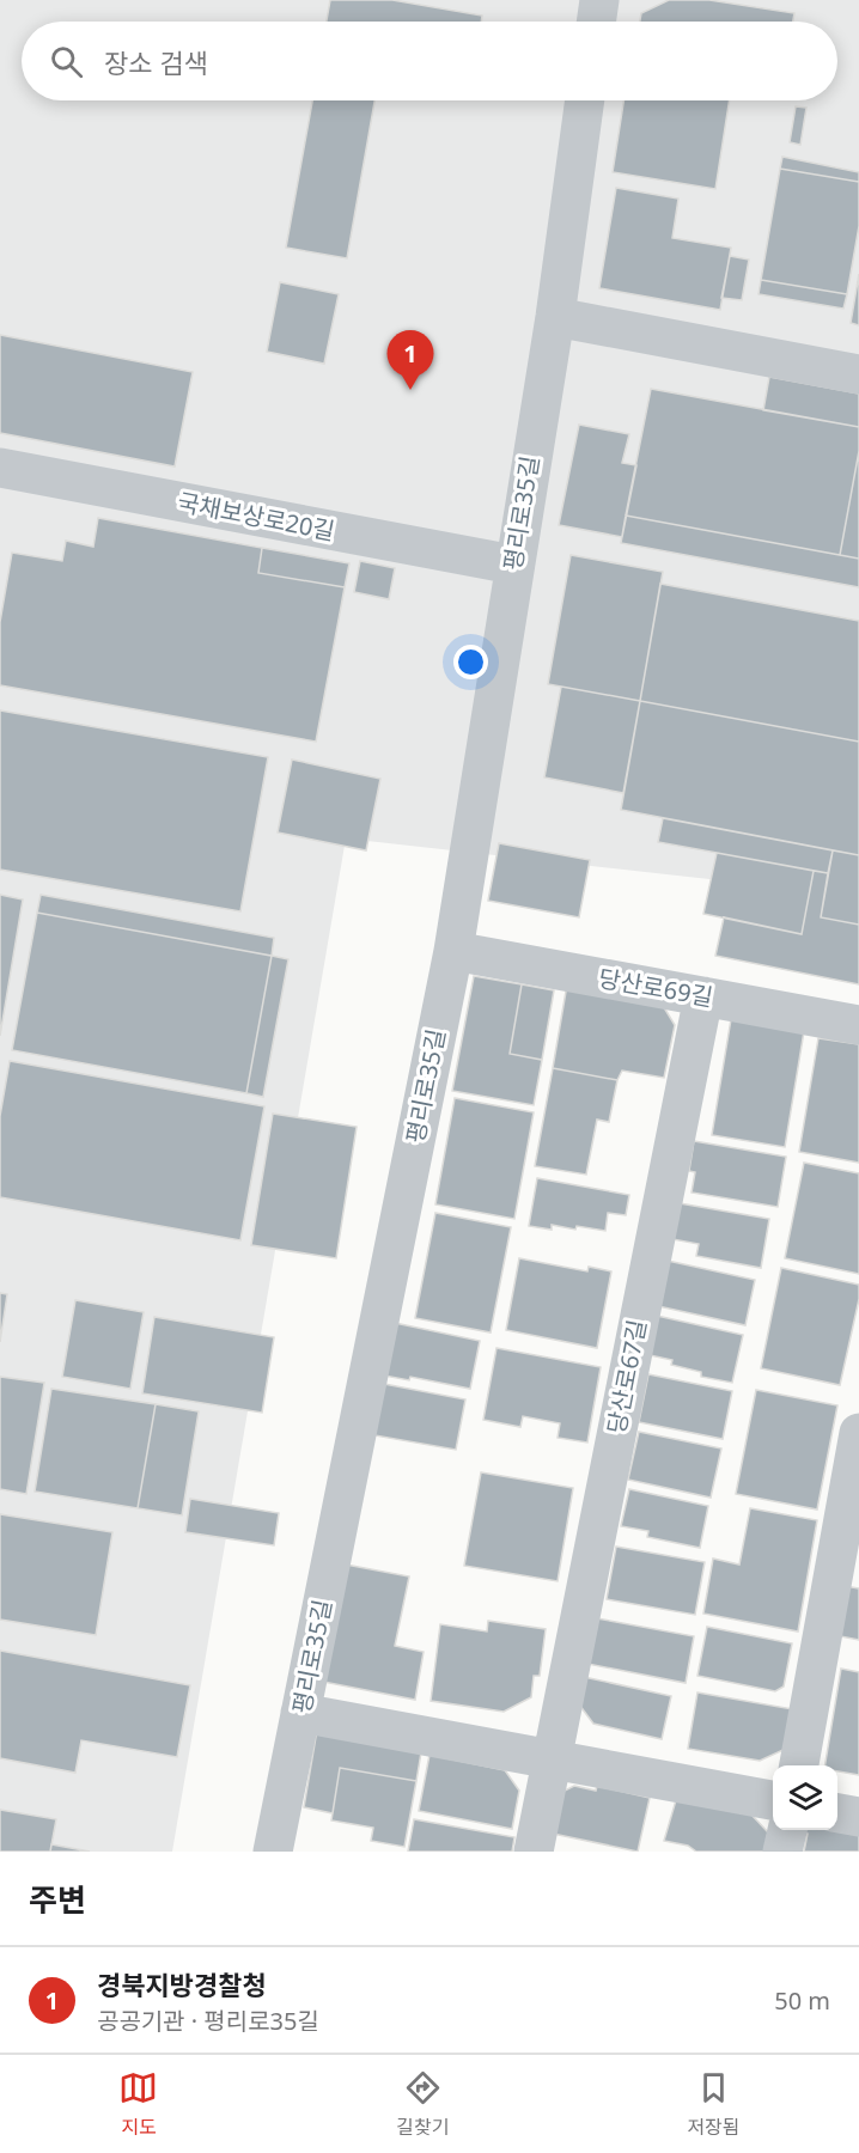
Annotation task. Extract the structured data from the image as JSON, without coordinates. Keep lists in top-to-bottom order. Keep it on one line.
{"streets":{"street":["평리로35길","국채보상로20길","당산로69길","당산로67길"]},"crossings":[["평리로35길","국채보상로20길"],["평리로35길","당산로69길"],["당산로69길","당산로67길"]],"page":{"search":"장소 검색","pins":"1","heading":"주변","list":[{"mark":"1","name":"경북지방경찰청","note":"공공기관 · 평리로35길","value":"50 m"}],"nav":["지도","길찾기","저장됨"]}}
